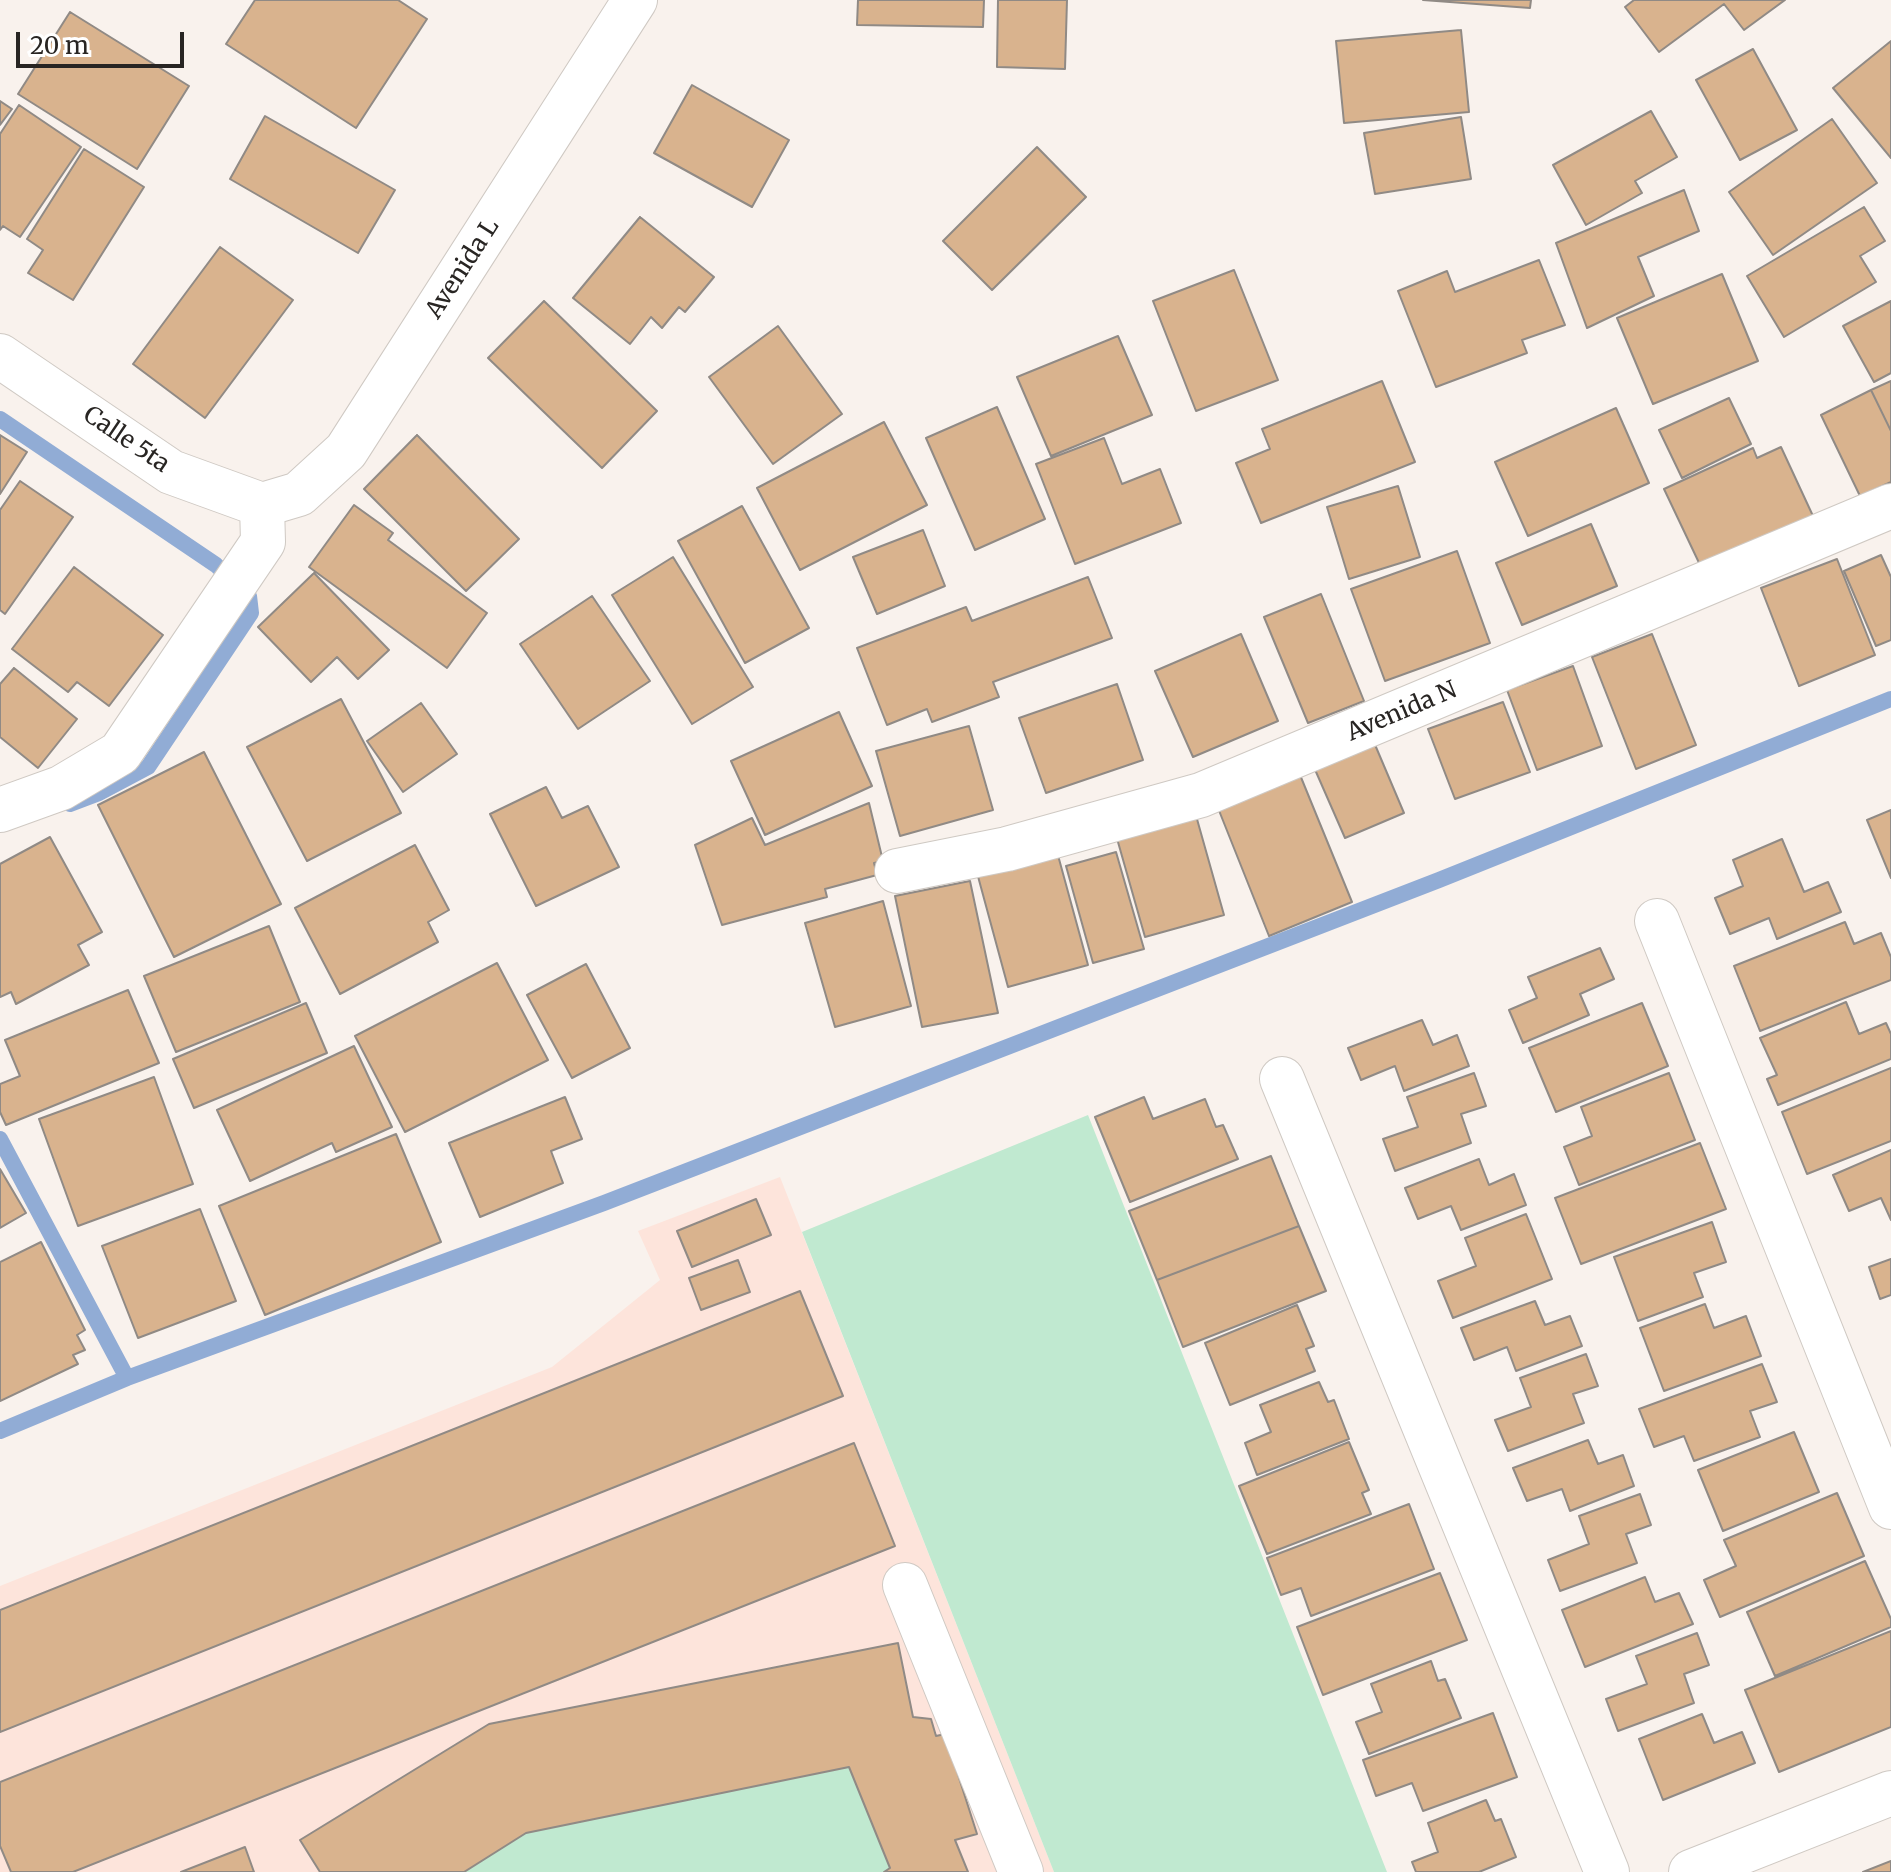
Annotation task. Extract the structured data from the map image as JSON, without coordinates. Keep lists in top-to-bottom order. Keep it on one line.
{"streets":{"street":["Avenida L","Calle 5ta","Avenida N"]},"crossings":[["Avenida L","Calle 5ta"]],"scale_bar":"20 m"}
